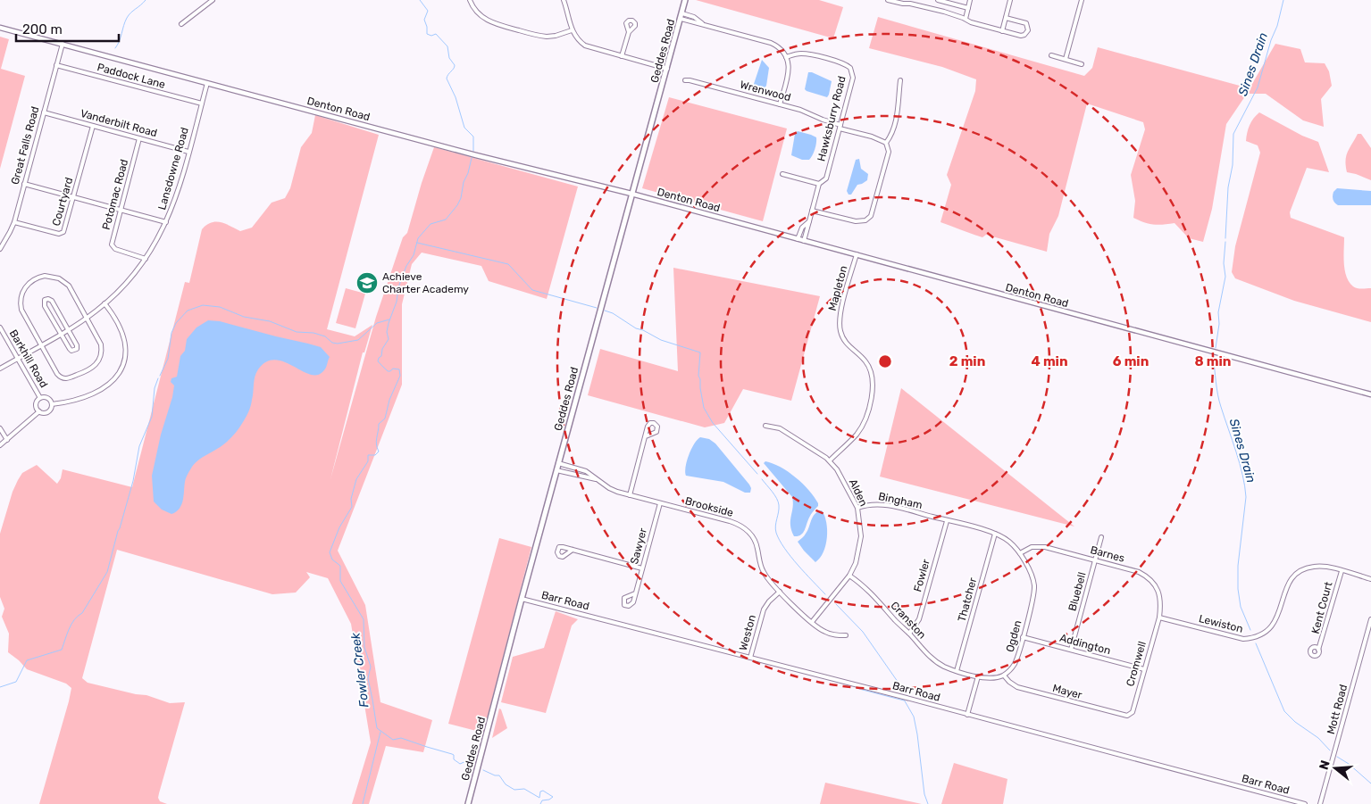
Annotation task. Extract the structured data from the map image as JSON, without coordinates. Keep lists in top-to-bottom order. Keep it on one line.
{"streets":{"main road":["Geddes Road"],"street":["Paddock Lane","Wrenwood","Denton Road","Hawksburry Road","Vanderbilt Road","Great Falls Road","Lansdowne Road","Potomac Road","Courtyard","Mapleton","Barkhill Road","Alden","Bingham","Brookside","Sawyer","Barnes","Fowler","Bluebell","Thatcher","Barr Road","Kent Court","Cranston","Lewiston","Weston","Ogden","Addington","Cromwell","Mayer","Mott Road"]},"crossings":[["Geddes Road","Denton Road"],["Geddes Road","Brookside"],["Geddes Road","Barr Road"],["Paddock Lane","Great Falls Road"],["Paddock Lane","Lansdowne Road"],["Wrenwood","Hawksburry Road"],["Denton Road","Hawksburry Road"],["Denton Road","Great Falls Road"],["Denton Road","Lansdowne Road"],["Denton Road","Mapleton"],["Vanderbilt Road","Great Falls Road"],["Vanderbilt Road","Lansdowne Road"],["Vanderbilt Road","Potomac Road"],["Vanderbilt Road","Courtyard"],["Great Falls Road","Courtyard"],["Lansdowne Road","Potomac Road"],["Lansdowne Road","Barkhill Road"],["Mapleton","Alden"],["Alden","Bingham"],["Alden","Brookside"],["Alden","Cranston"],["Bingham","Fowler"],["Bingham","Thatcher"],["Bingham","Ogden"],["Brookside","Sawyer"],["Brookside","Weston"],["Barnes","Bluebell"],["Barnes","Lewiston"],["Barnes","Ogden"],["Barnes","Cromwell"],["Fowler","Cranston"],["Bluebell","Addington"],["Thatcher","Cranston"],["Thatcher","Ogden"],["Barr Road","Weston"],["Kent Court","Lewiston"],["Lewiston","Cromwell"],["Ogden","Addington"],["Ogden","Mayer"],["Addington","Cromwell"],["Cromwell","Mayer"]],"water":["Sines Drain","Fowler Creek"],"places":{"school or university":["Achieve Charter Academy"]},"scale_bar":"200 m","north":"left","rings":["2 min","4 min","6 min","8 min"]}
